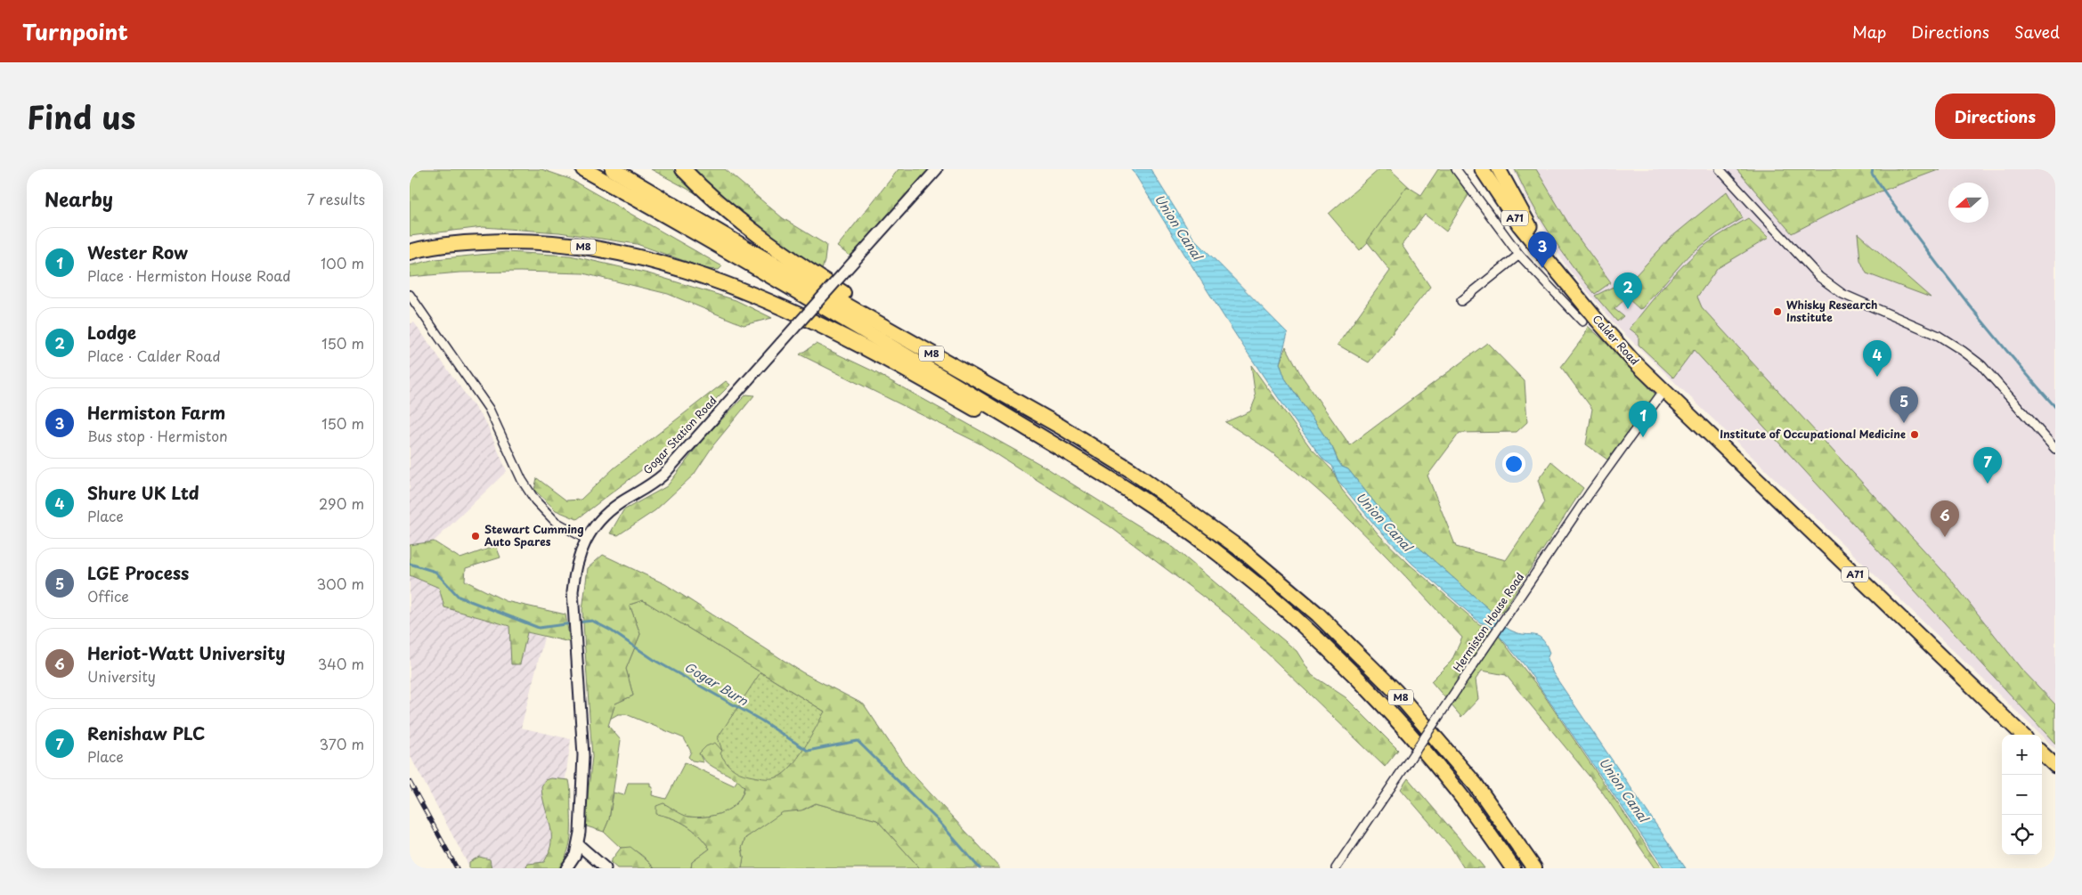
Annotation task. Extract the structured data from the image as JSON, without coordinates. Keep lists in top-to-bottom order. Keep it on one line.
{"streets":{"highway":["M8"],"main road":["A71","Calder Road"],"street":["Gogar Station Road","Hermiston House Road"]},"crossings":[["Calder Road","Hermiston House Road"]],"water":["Union Canal","Gogar Burn"],"places":["Whisky Research Institute","Institute of Occupational Medicine","Stewart Cumming Auto Spares"],"north":"left","page":{"header":"Turnpoint","nav":["Map","Directions","Saved"],"title":"Find us","buttons":"Directions","heading":["Nearby","7 results"],"list":[{"mark":"1","name":"Wester Row","note":"Place · Hermiston House Road","value":"100 m"},{"mark":"2","name":"Lodge","note":"Place · Calder Road","value":"150 m"},{"mark":"3","name":"Hermiston Farm","note":"Bus stop · Hermiston","value":"150 m"},{"mark":"4","name":"Shure UK Ltd","note":"Place","value":"290 m"},{"mark":"5","name":"LGE Process","note":"Office","value":"300 m"},{"mark":"6","name":"Heriot-Watt University","note":"University","value":"340 m"},{"mark":"7","name":"Renishaw PLC","note":"Place","value":"370 m"}],"pins":["3","2","4","5","1","7","6"],"map_buttons":["+","−"]}}
